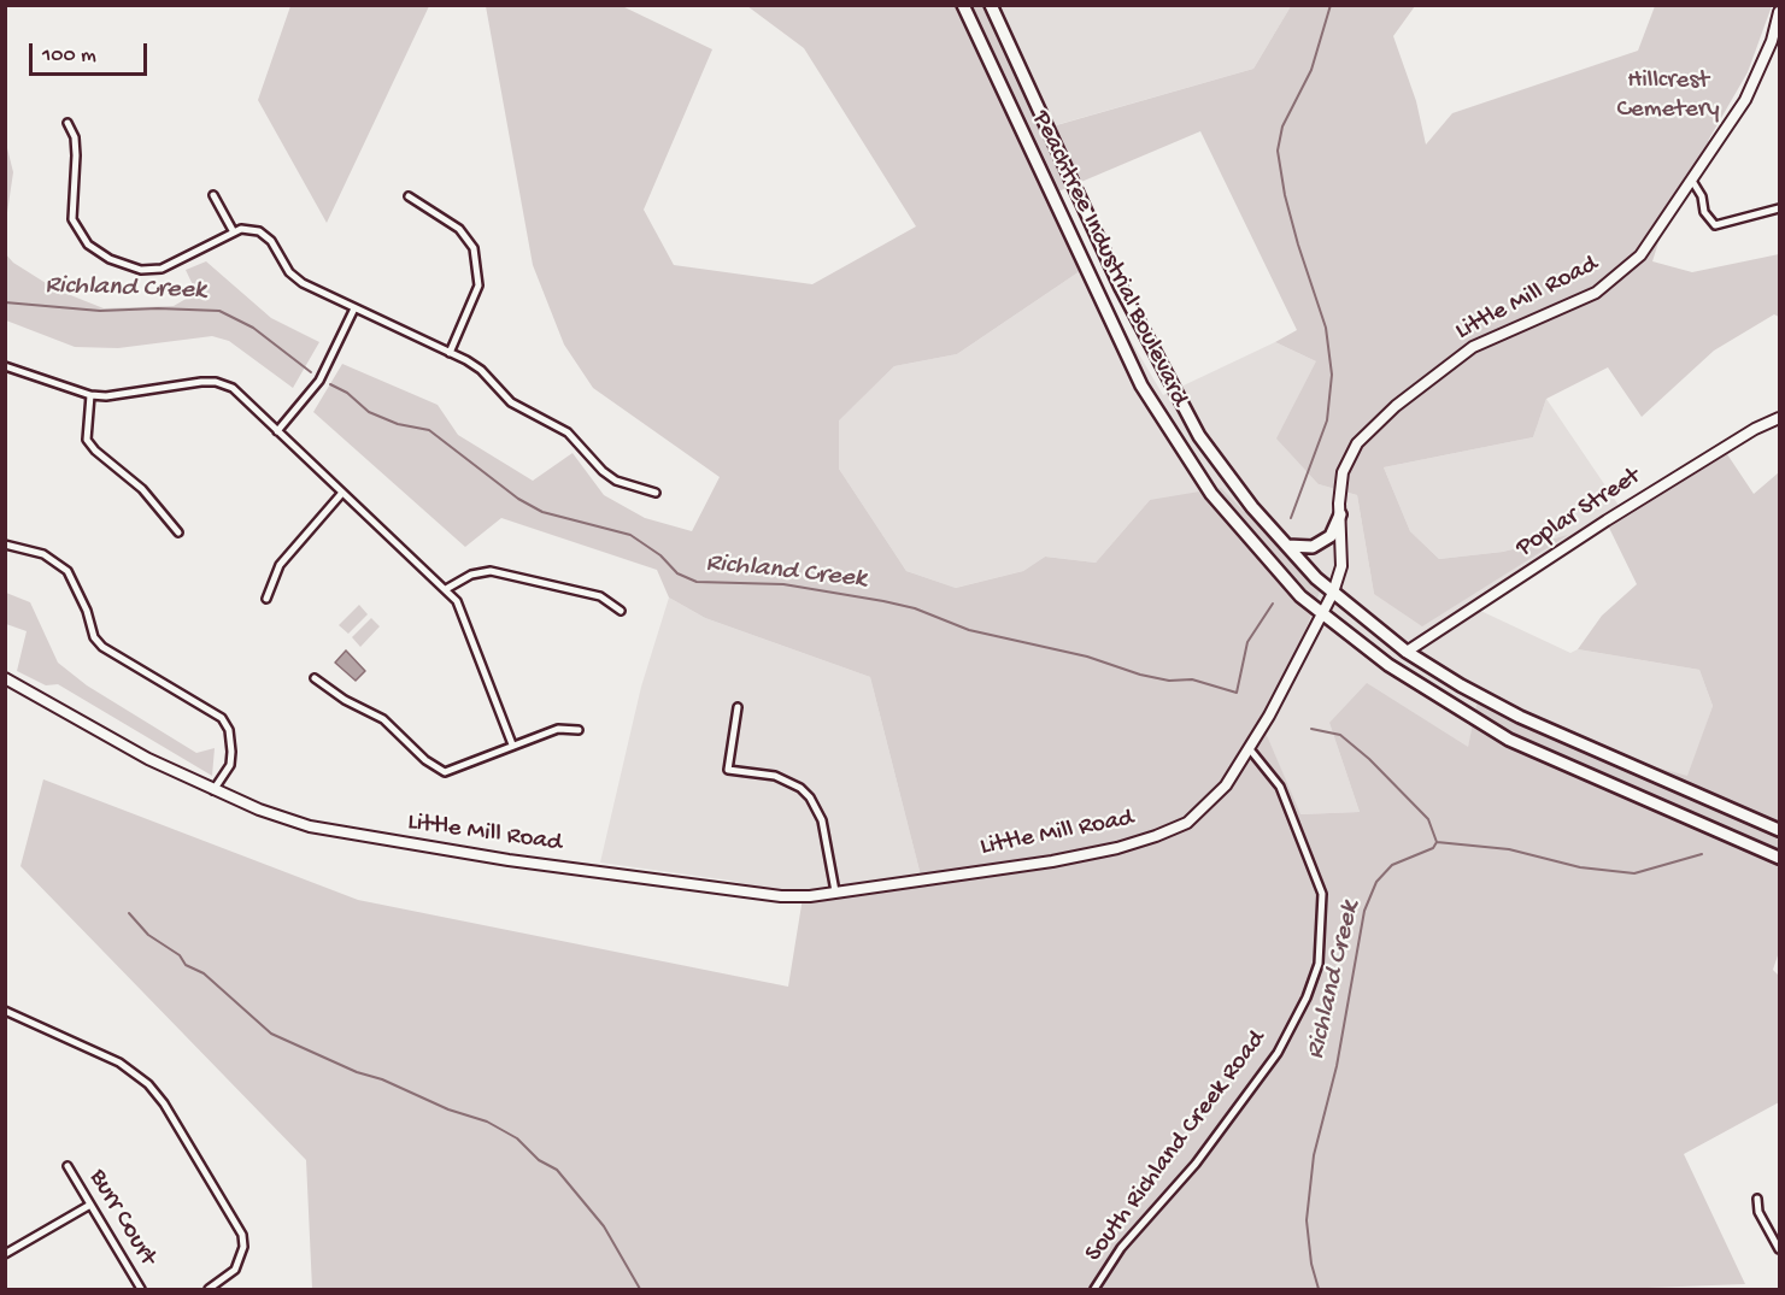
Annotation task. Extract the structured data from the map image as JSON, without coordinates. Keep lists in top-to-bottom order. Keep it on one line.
{"streets":{"main road":["Peachtree Industrial Boulevard"],"street":["Little Mill Road","Poplar Street","South Richland Creek Road","Burr Court"]},"crossings":[["Peachtree Industrial Boulevard","Little Mill Road"],["Peachtree Industrial Boulevard","Poplar Street"],["Little Mill Road","South Richland Creek Road"]],"water":["Richland Creek"],"parks":["Hillcrest Cemetery"],"scale_bar":"100 m"}
